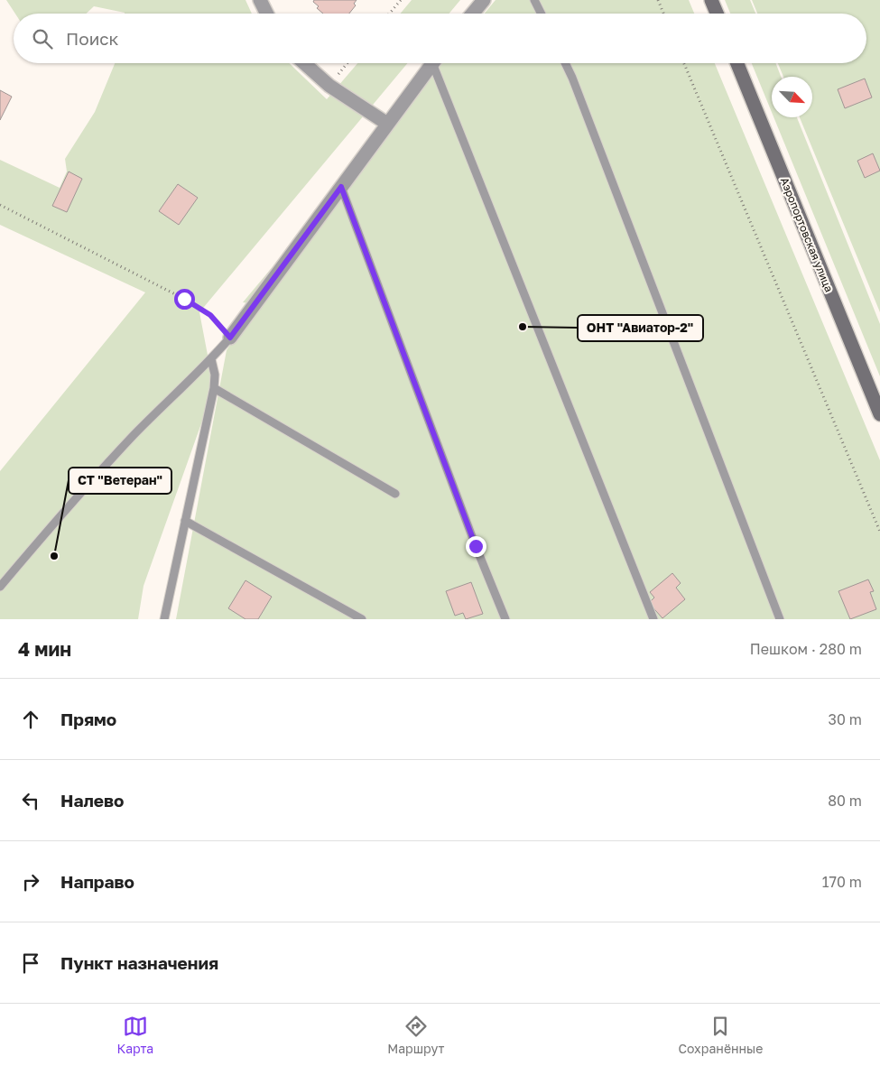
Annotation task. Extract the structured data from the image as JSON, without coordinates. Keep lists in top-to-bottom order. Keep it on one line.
{"streets":{"street":["Аэропортовская улица"]},"places":["ОНТ \"Авиатор-2\"","СТ \"Ветеран\""],"north":"bottom right","page":{"search":"Поиск","heading":["4 мин","Пешком · 280 m"],"list":[["Прямо","30 m"],["Налево","80 m"],["Направо","170 m"],"Пункт назначения"],"nav":["Карта","Маршрут","Сохранённые"]}}
